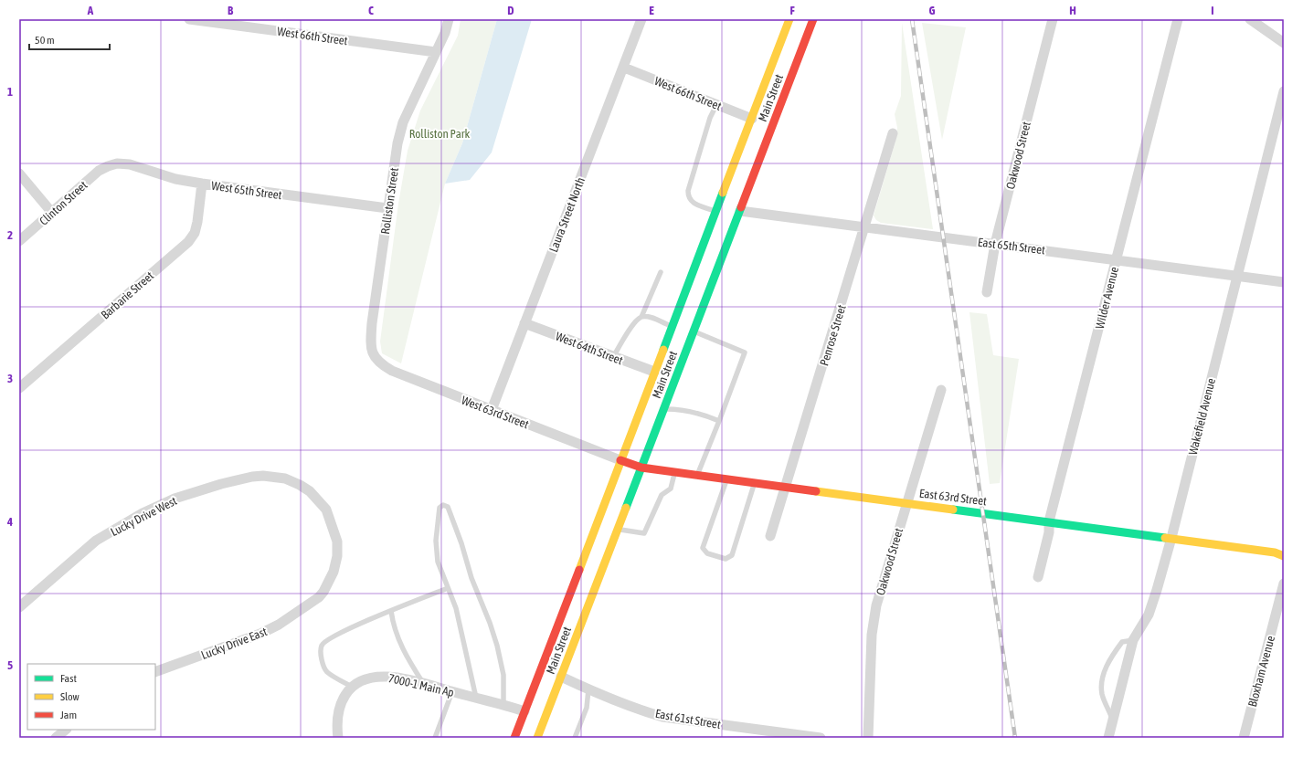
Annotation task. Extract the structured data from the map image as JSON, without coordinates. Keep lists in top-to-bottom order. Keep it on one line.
{"streets":{"main road":["Main Street","East 63rd Street"],"street":["West 66th Street","Oakwood Street","West 65th Street","Rolliston Street","Clinton Street","Laura Street North","East 65th Street","Barbarie Street","Wilder Avenue","Penrose Street","West 64th Street","West 63rd Street","Wakefield Avenue","Lucky Drive West","Lucky Drive East","Bloxham Avenue","7000-1 Main Ap","East 61st Street"]},"crossings":[["West 66th Street","Main Street"],["West 66th Street","Rolliston Street"],["West 66th Street","Laura Street North"],["Main Street","East 65th Street"],["Main Street","West 64th Street"],["Main Street","West 63rd Street"],["Main Street","East 63rd Street"],["Main Street","7000-1 Main Ap"],["Main Street","East 61st Street"],["Oakwood Street","East 65th Street"],["Oakwood Street","East 63rd Street"],["West 65th Street","Rolliston Street"],["West 65th Street","Clinton Street"],["West 65th Street","Barbarie Street"],["Rolliston Street","West 63rd Street"],["Laura Street North","West 64th Street"],["Laura Street North","West 63rd Street"],["East 65th Street","Wilder Avenue"],["East 65th Street","Penrose Street"],["East 65th Street","Wakefield Avenue"],["Wilder Avenue","East 63rd Street"],["Penrose Street","East 63rd Street"],["West 63rd Street","East 63rd Street"],["Wakefield Avenue","East 63rd Street"],["Lucky Drive West","Lucky Drive East"]],"parks":["Rolliston Park"],"legend":["Fast","Slow","Jam"],"scale_bar":"50 m","grid":{"columns":["A","B","C","D","E","F","G","H","I"],"rows":["1","2","3","4","5"]}}
